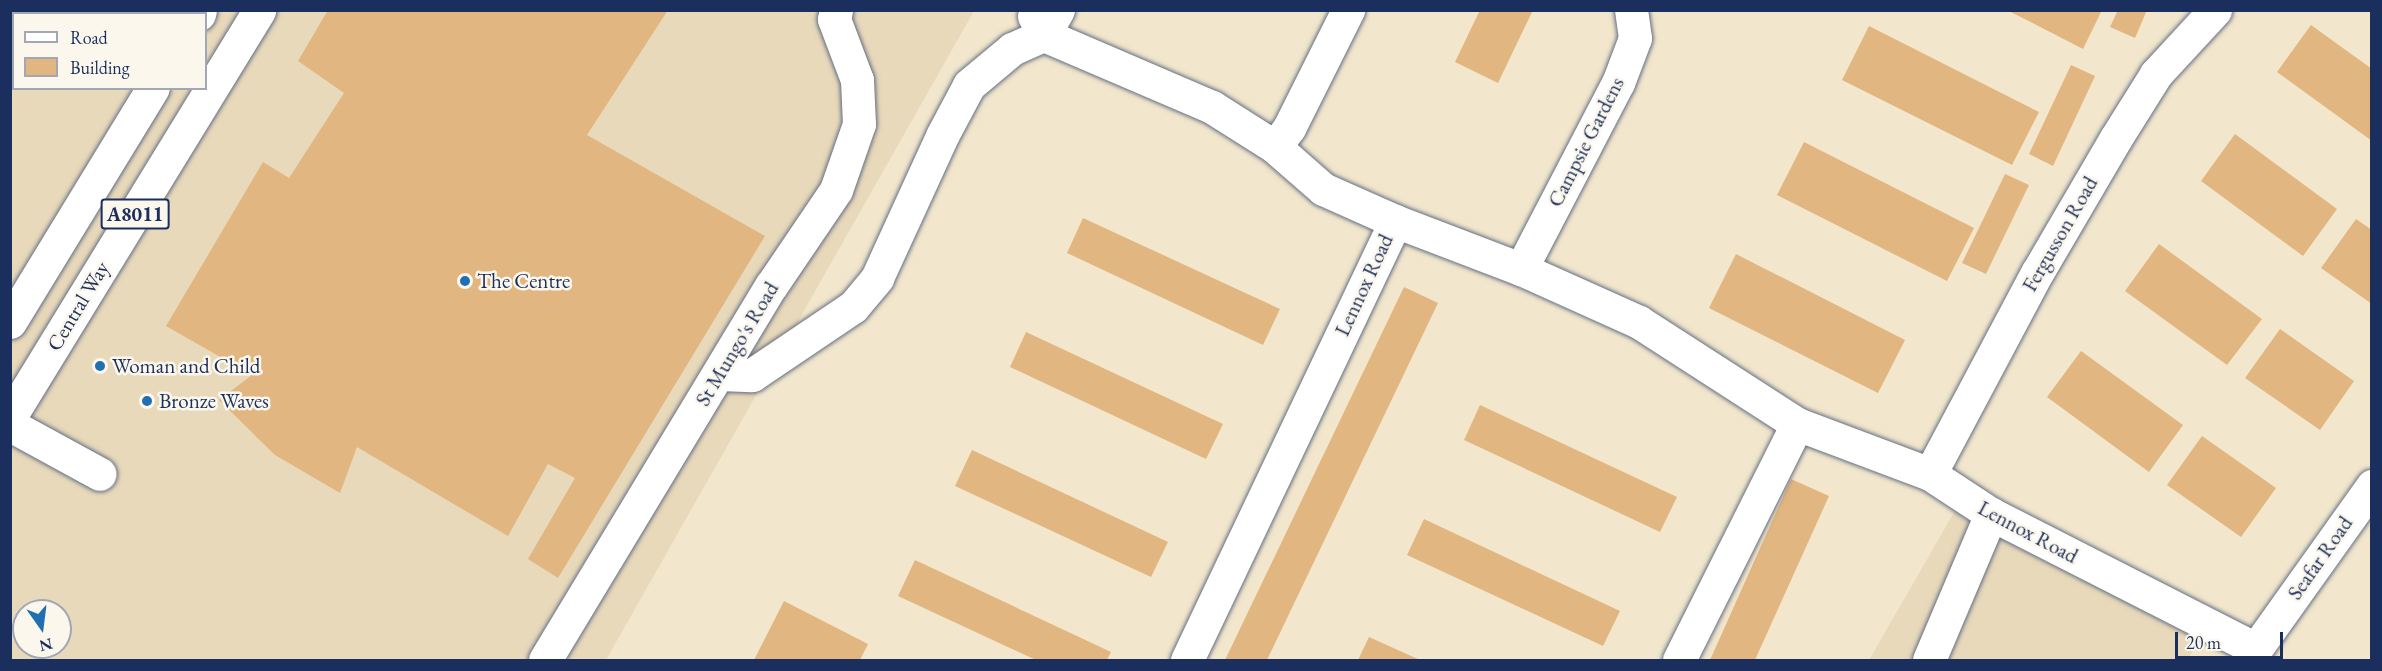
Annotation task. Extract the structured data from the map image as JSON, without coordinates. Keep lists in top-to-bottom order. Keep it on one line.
{"streets":{"street":["Campsie Gardens","A8011","Fergusson Road","Lennox Road","Central Way","St Mungo's Road","Seafar Road"]},"crossings":[["Campsie Gardens","Lennox Road"],["Fergusson Road","Lennox Road"],["Lennox Road","Seafar Road"]],"places":["The Centre","Woman and Child","Bronze Waves"],"legend":["Road","Building"],"scale_bar":"20 m","north":"bottom"}
